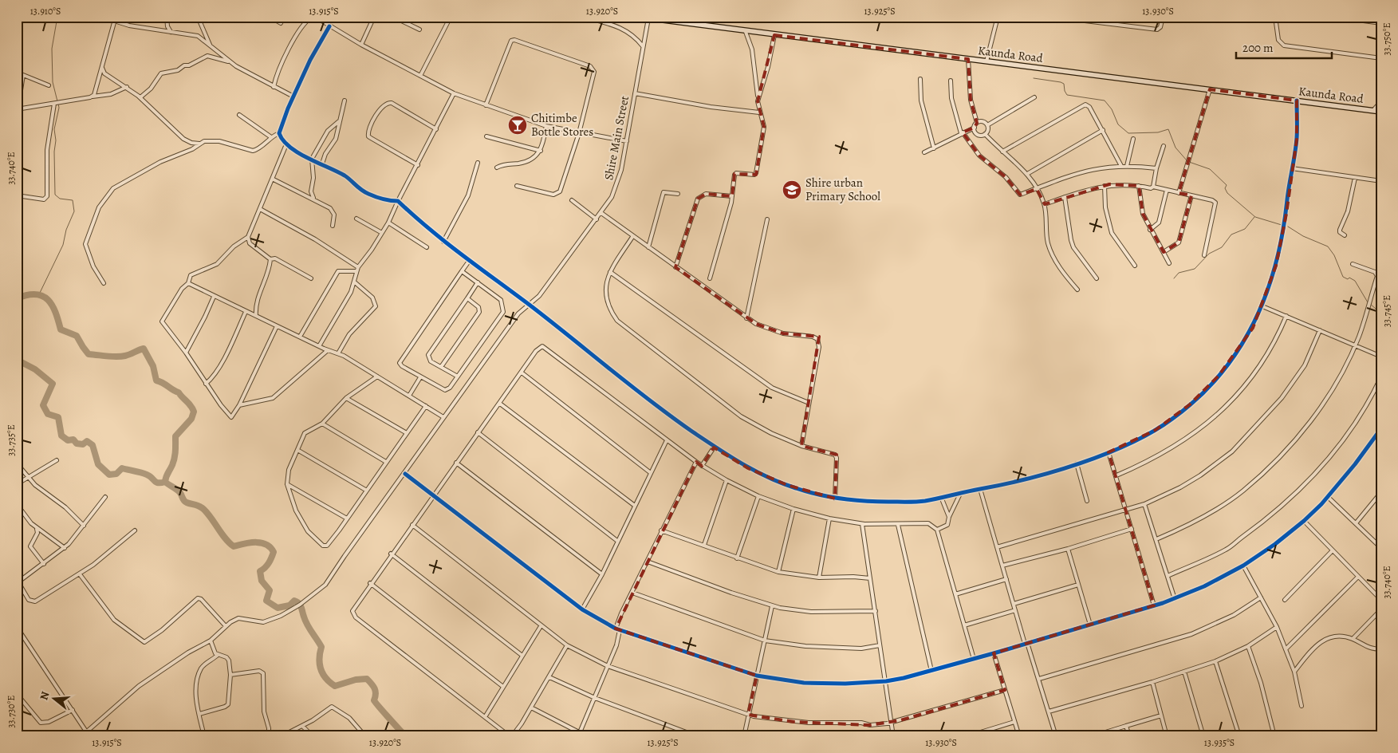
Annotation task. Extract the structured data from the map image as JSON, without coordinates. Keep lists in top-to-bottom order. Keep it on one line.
{"streets":{"main road":["Kaunda Road"],"street":["Shire Main Street"]},"crossings":[["Kaunda Road","Shire Main Street"]],"places":{"bar":["Chitimbe Bottle Stores"],"school or university":["Shire urban Primary School"]},"scale_bar":"200 m","north":"left","coordinates":["13.910°S","13.915°S","13.920°S","13.925°S","13.930°S","33.750°E","33.740°E","33.745°E","33.735°E","33.730°E","13.935°S"]}
